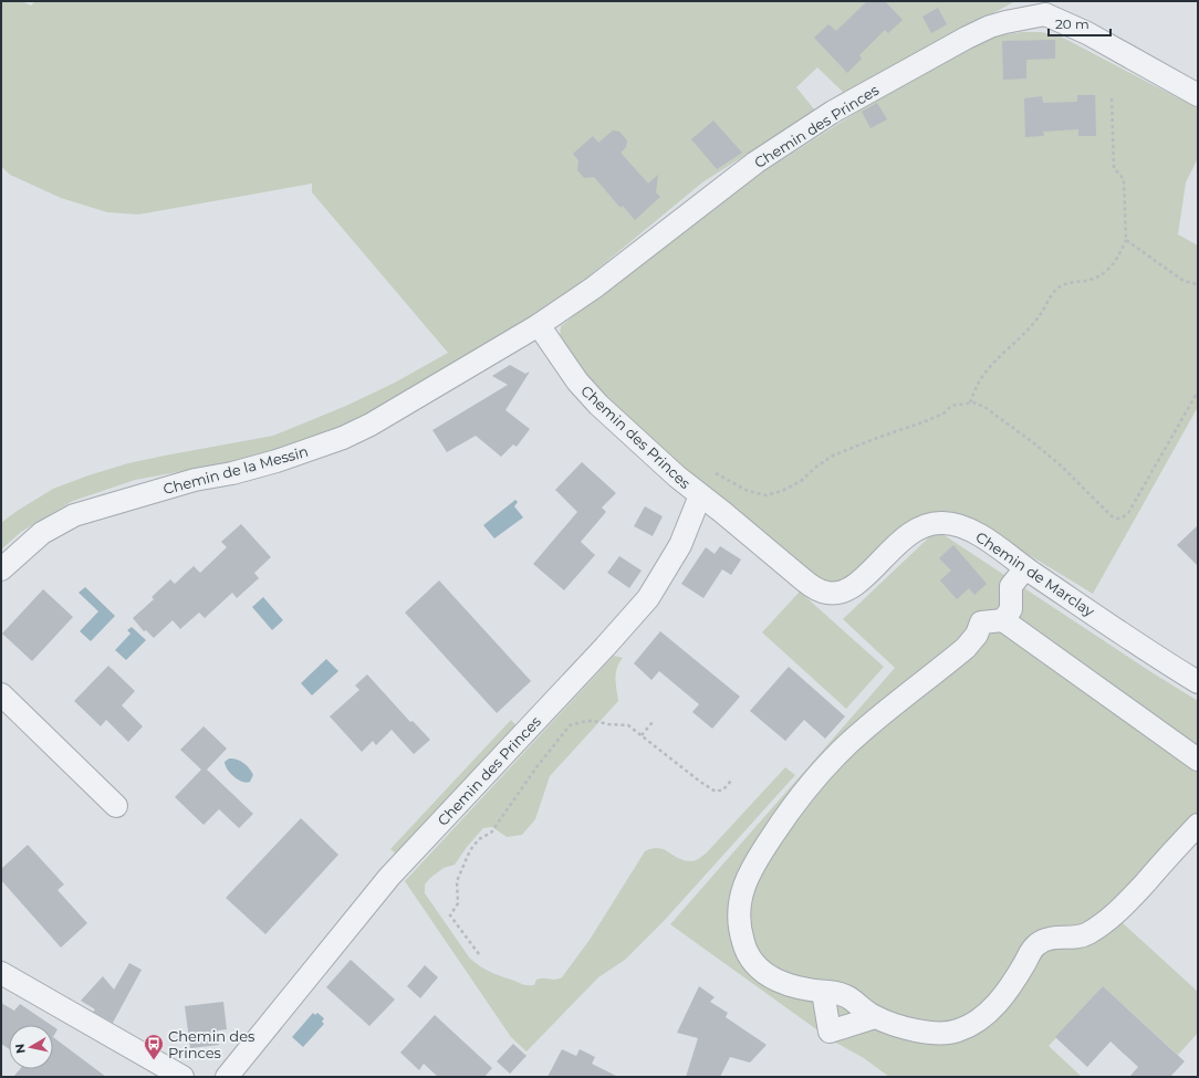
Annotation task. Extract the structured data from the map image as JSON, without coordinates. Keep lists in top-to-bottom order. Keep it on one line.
{"streets":{"street":["Chemin des Princes","Chemin de la Messin","Chemin de Marclay"]},"crossings":[["Chemin des Princes","Chemin de la Messin"],["Chemin des Princes","Chemin de Marclay"]],"places":{"bus stop":["Chemin des Princes"]},"scale_bar":"20 m","north":"left"}
